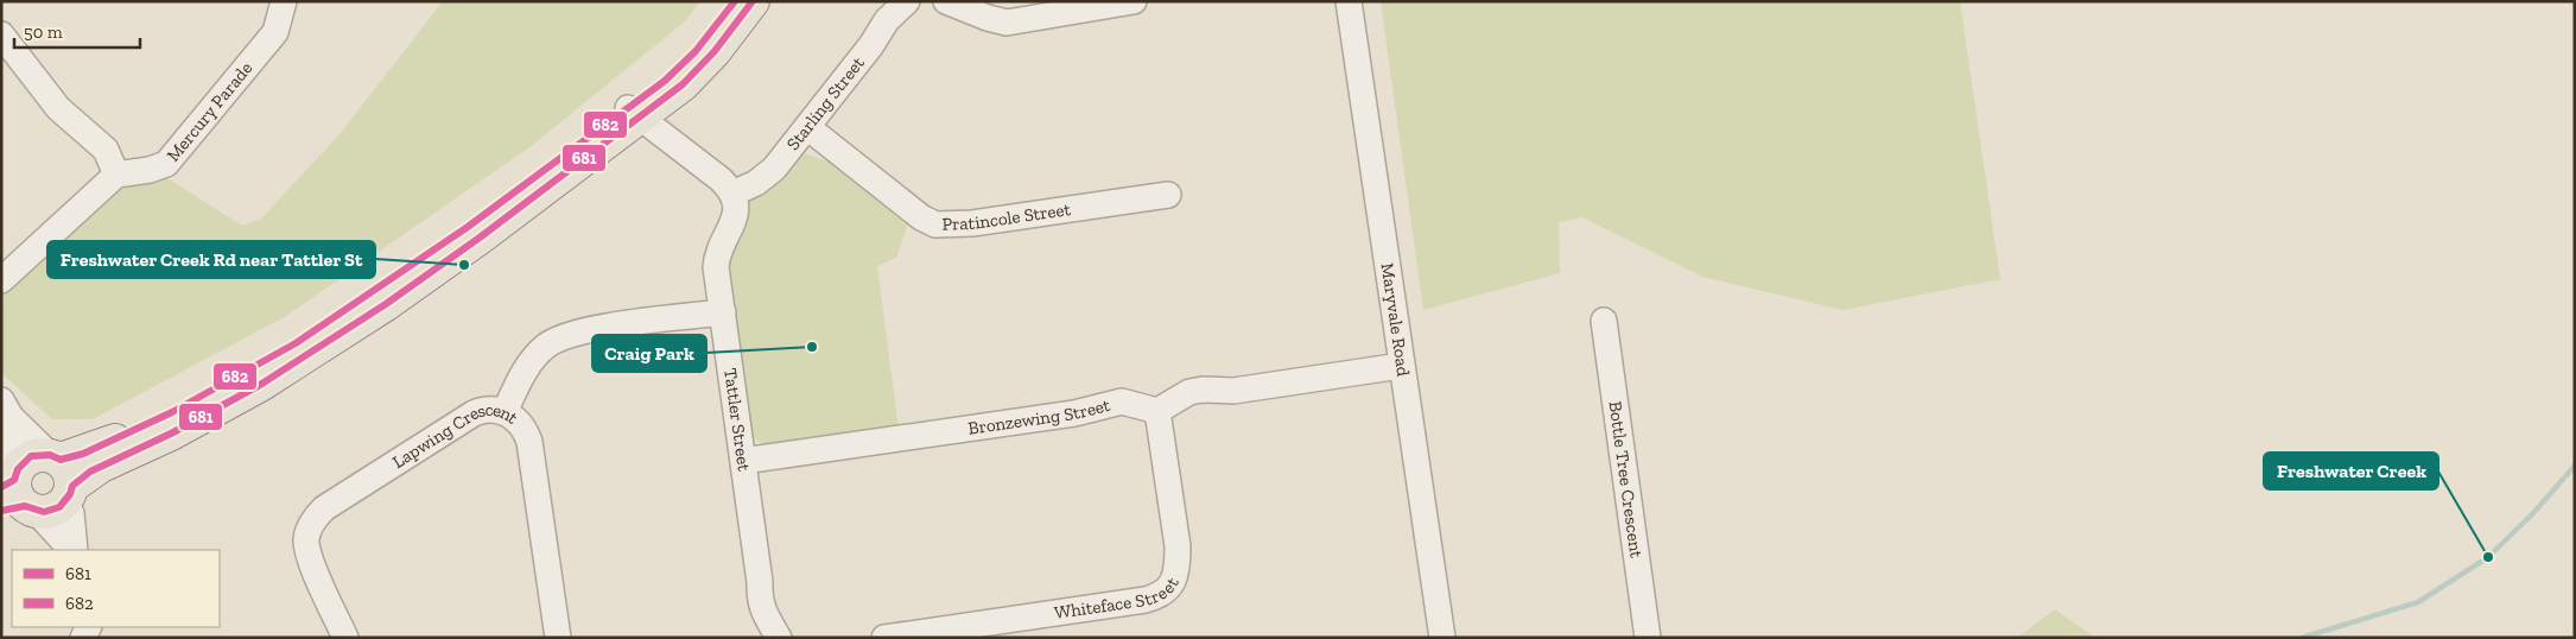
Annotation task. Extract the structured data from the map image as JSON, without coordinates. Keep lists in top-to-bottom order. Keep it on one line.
{"streets":{"street":["Starling Street","Mercury Parade","Pratincole Street","Maryvale Road","Bronzewing Street","Tattler Street","Lapwing Crescent","Bottle Tree Crescent","Whiteface Street"]},"crossings":[["Starling Street","Pratincole Street"],["Starling Street","Tattler Street"],["Bronzewing Street","Tattler Street"],["Bronzewing Street","Whiteface Street"]],"places":["Freshwater Creek Rd near Tattler St","Craig Park","Freshwater Creek"],"lines":["transit line 681","transit line 682"],"legend":["681","682"],"scale_bar":"50 m"}
